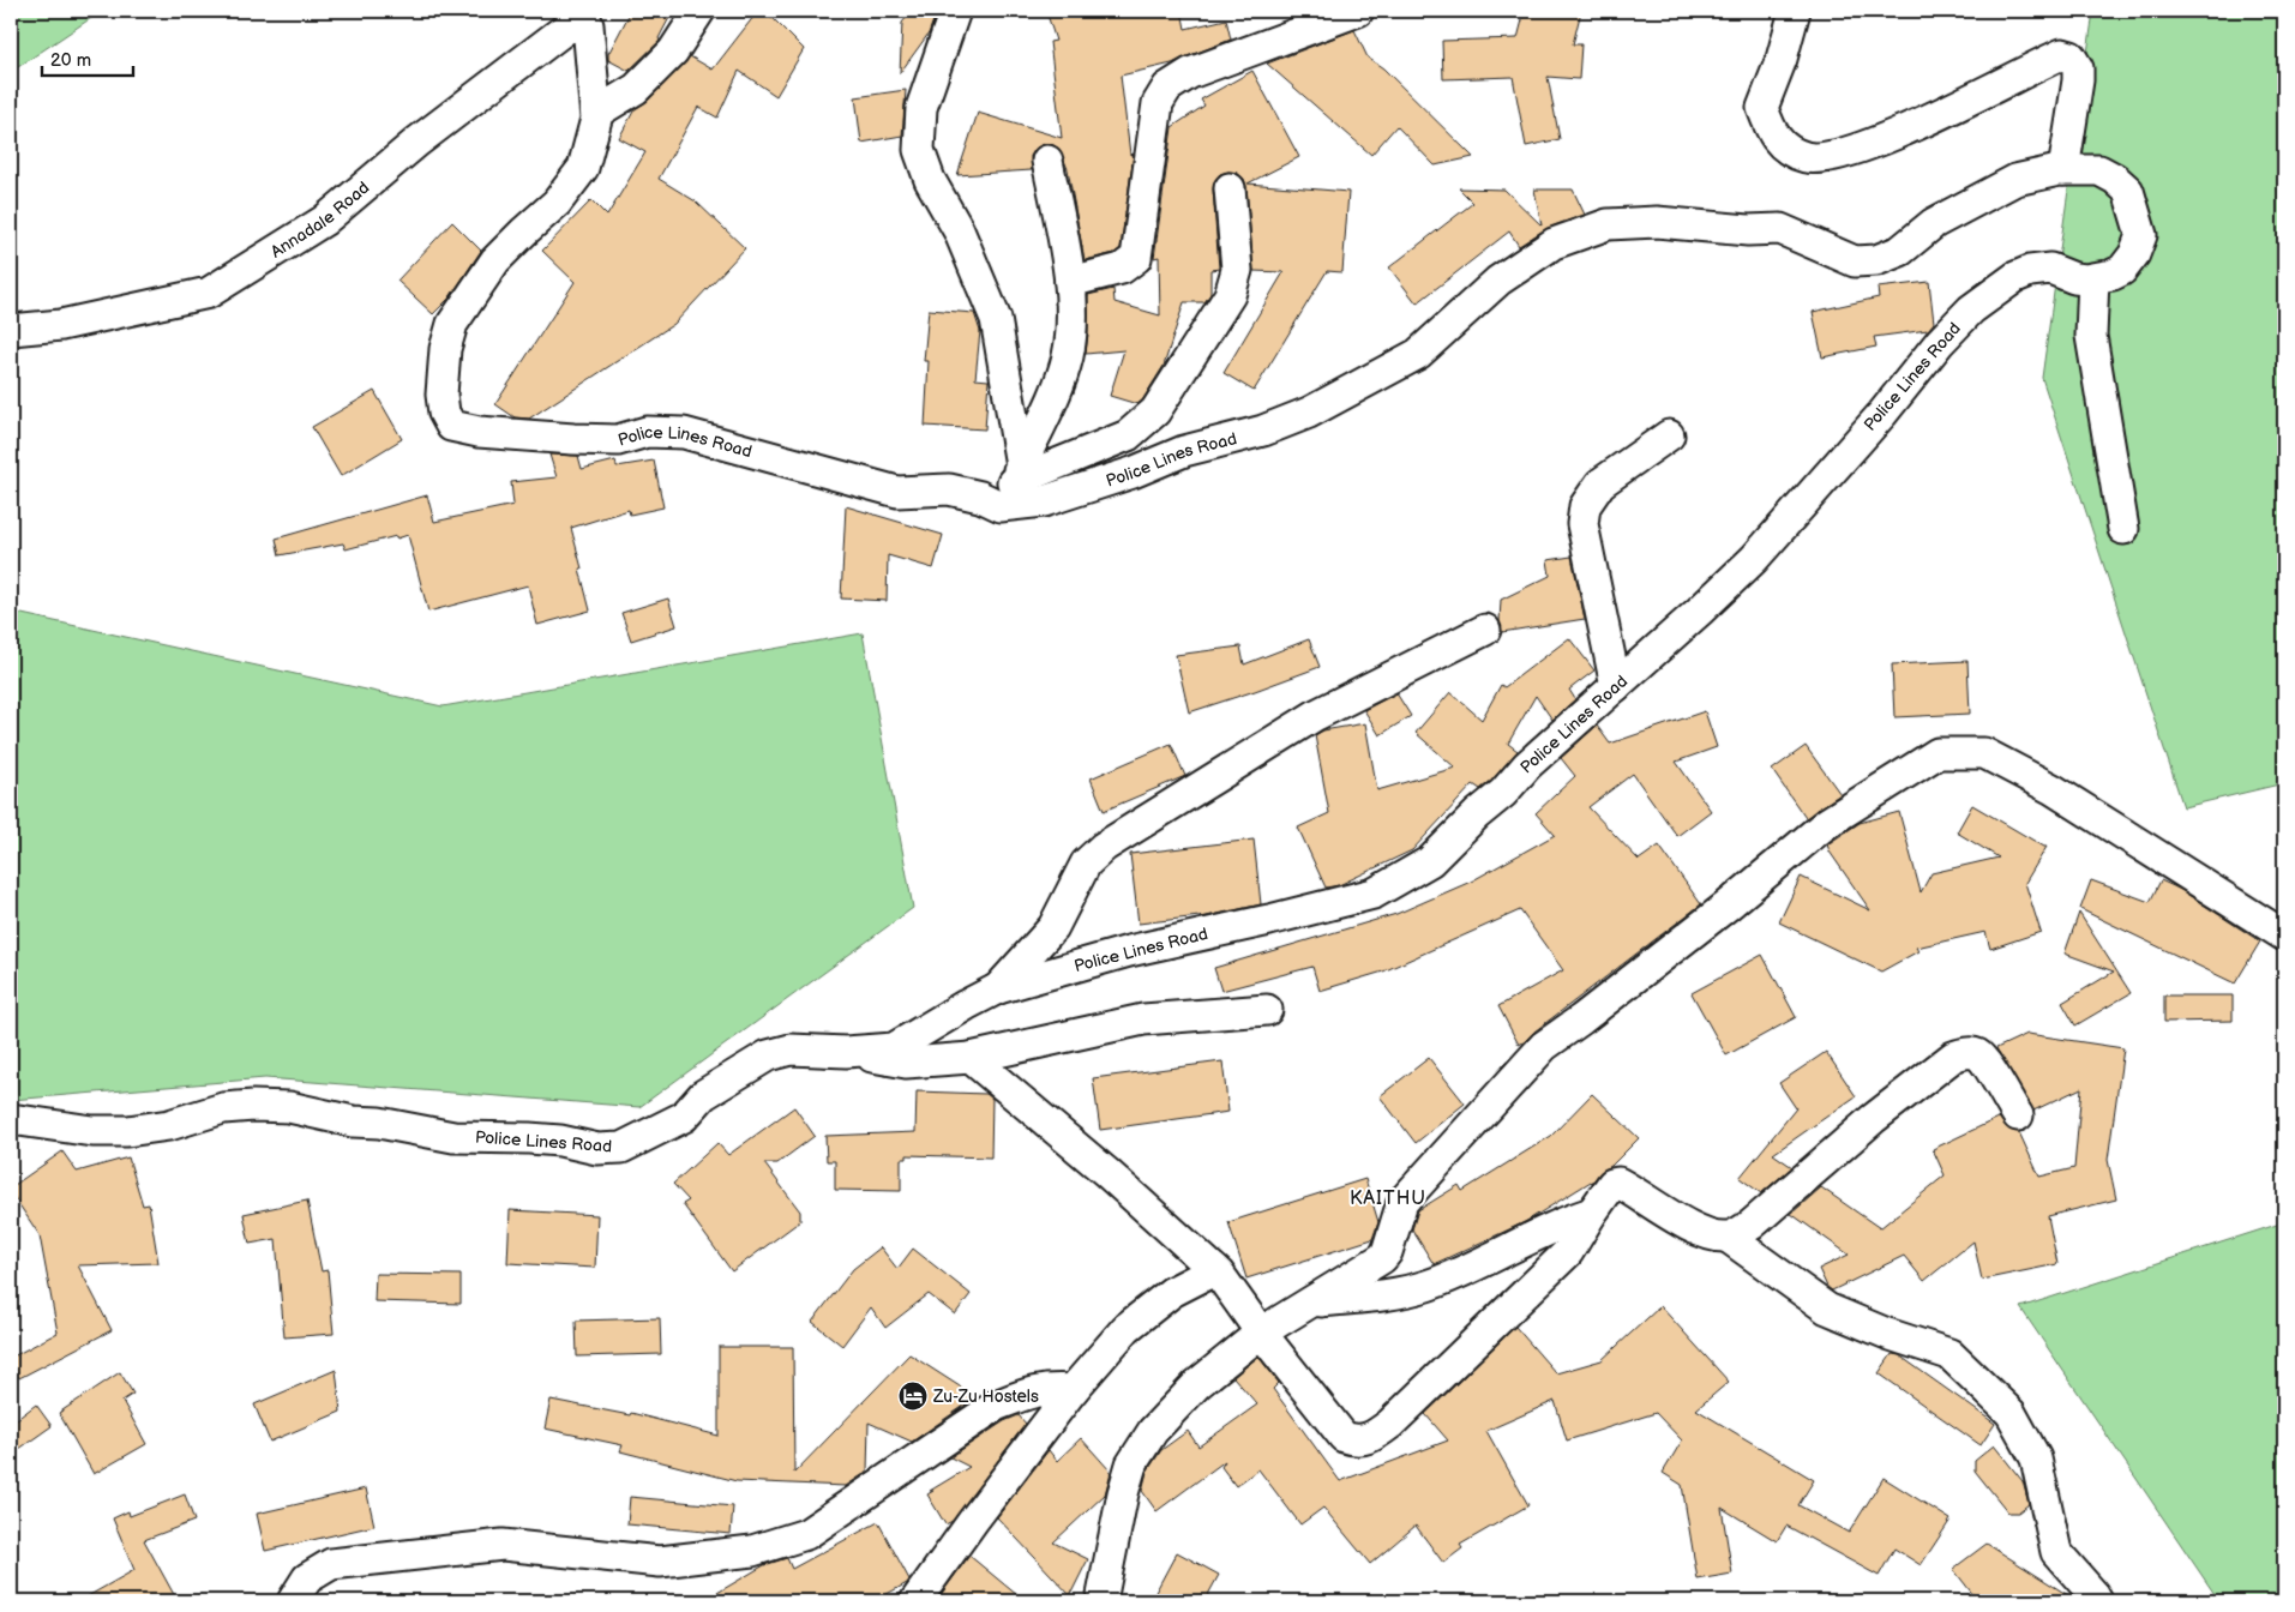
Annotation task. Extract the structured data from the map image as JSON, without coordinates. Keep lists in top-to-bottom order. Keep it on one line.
{"streets":{"street":["Annadale Road","Police Lines Road"]},"crossings":[["Annadale Road","Police Lines Road"]],"districts":["KAITHU"],"places":{"hotel":["Zu-Zu Hostels"]},"scale_bar":"20 m"}
